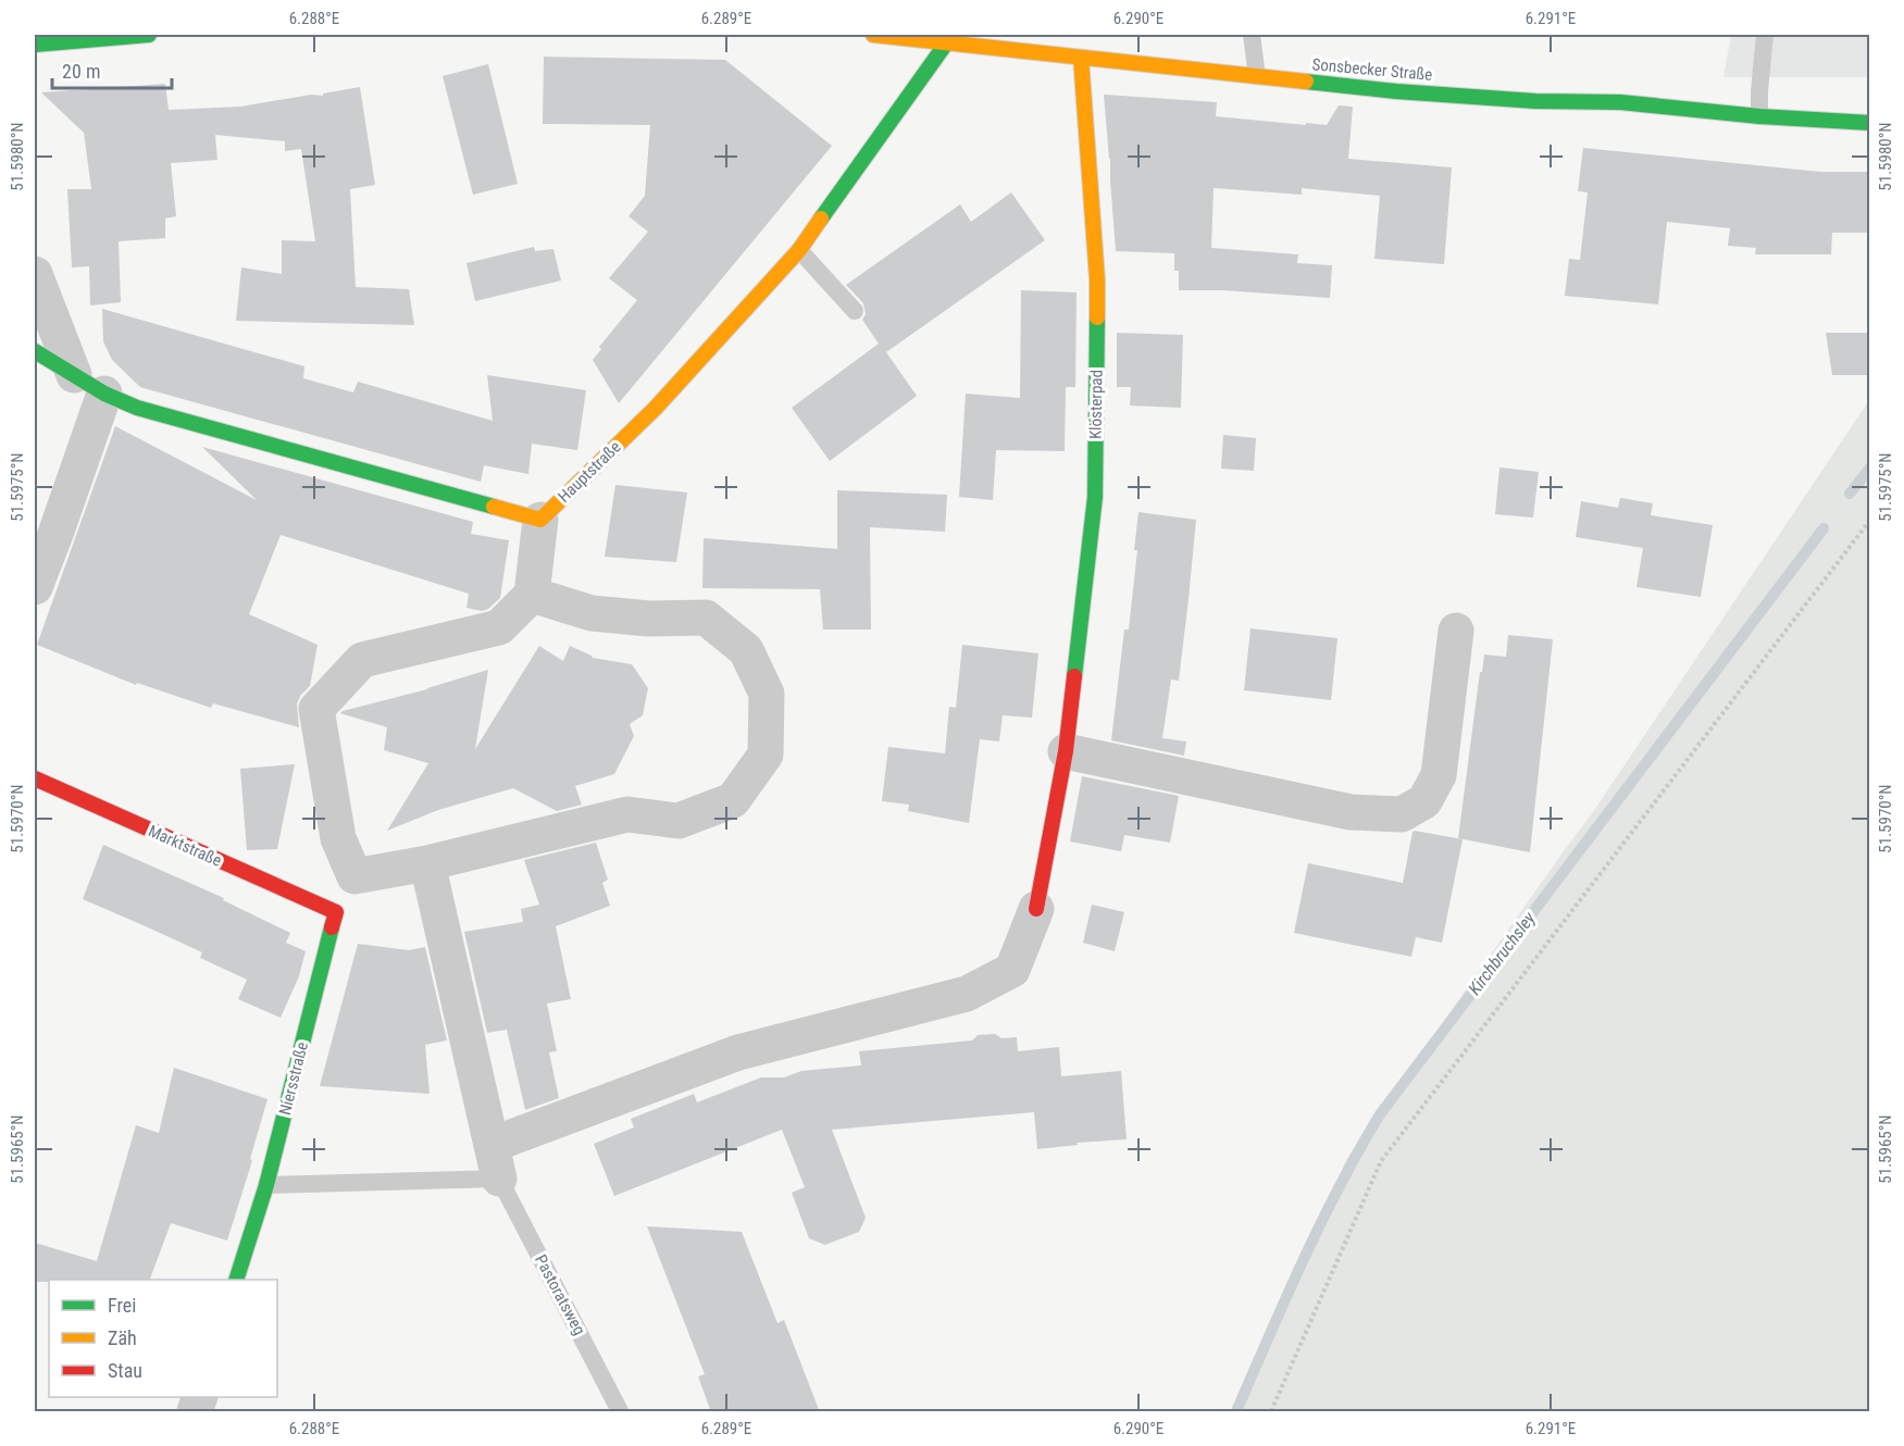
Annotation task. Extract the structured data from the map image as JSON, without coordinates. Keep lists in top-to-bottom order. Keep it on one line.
{"streets":{"street":["Sonsbecker Straße","Klösterpad","Hauptstraße","Marktstraße","Niersstraße"],"lane":["Pastoratsweg"]},"crossings":[["Sonsbecker Straße","Klösterpad"],["Sonsbecker Straße","Hauptstraße"],["Marktstraße","Niersstraße"]],"water":["Kirchbruchsley"],"legend":["Frei","Zäh","Stau"],"scale_bar":"20 m","coordinates":["6.288°E","6.289°E","6.290°E","6.291°E","51.5980°N","51.5975°N","51.5970°N","51.5965°N"]}
